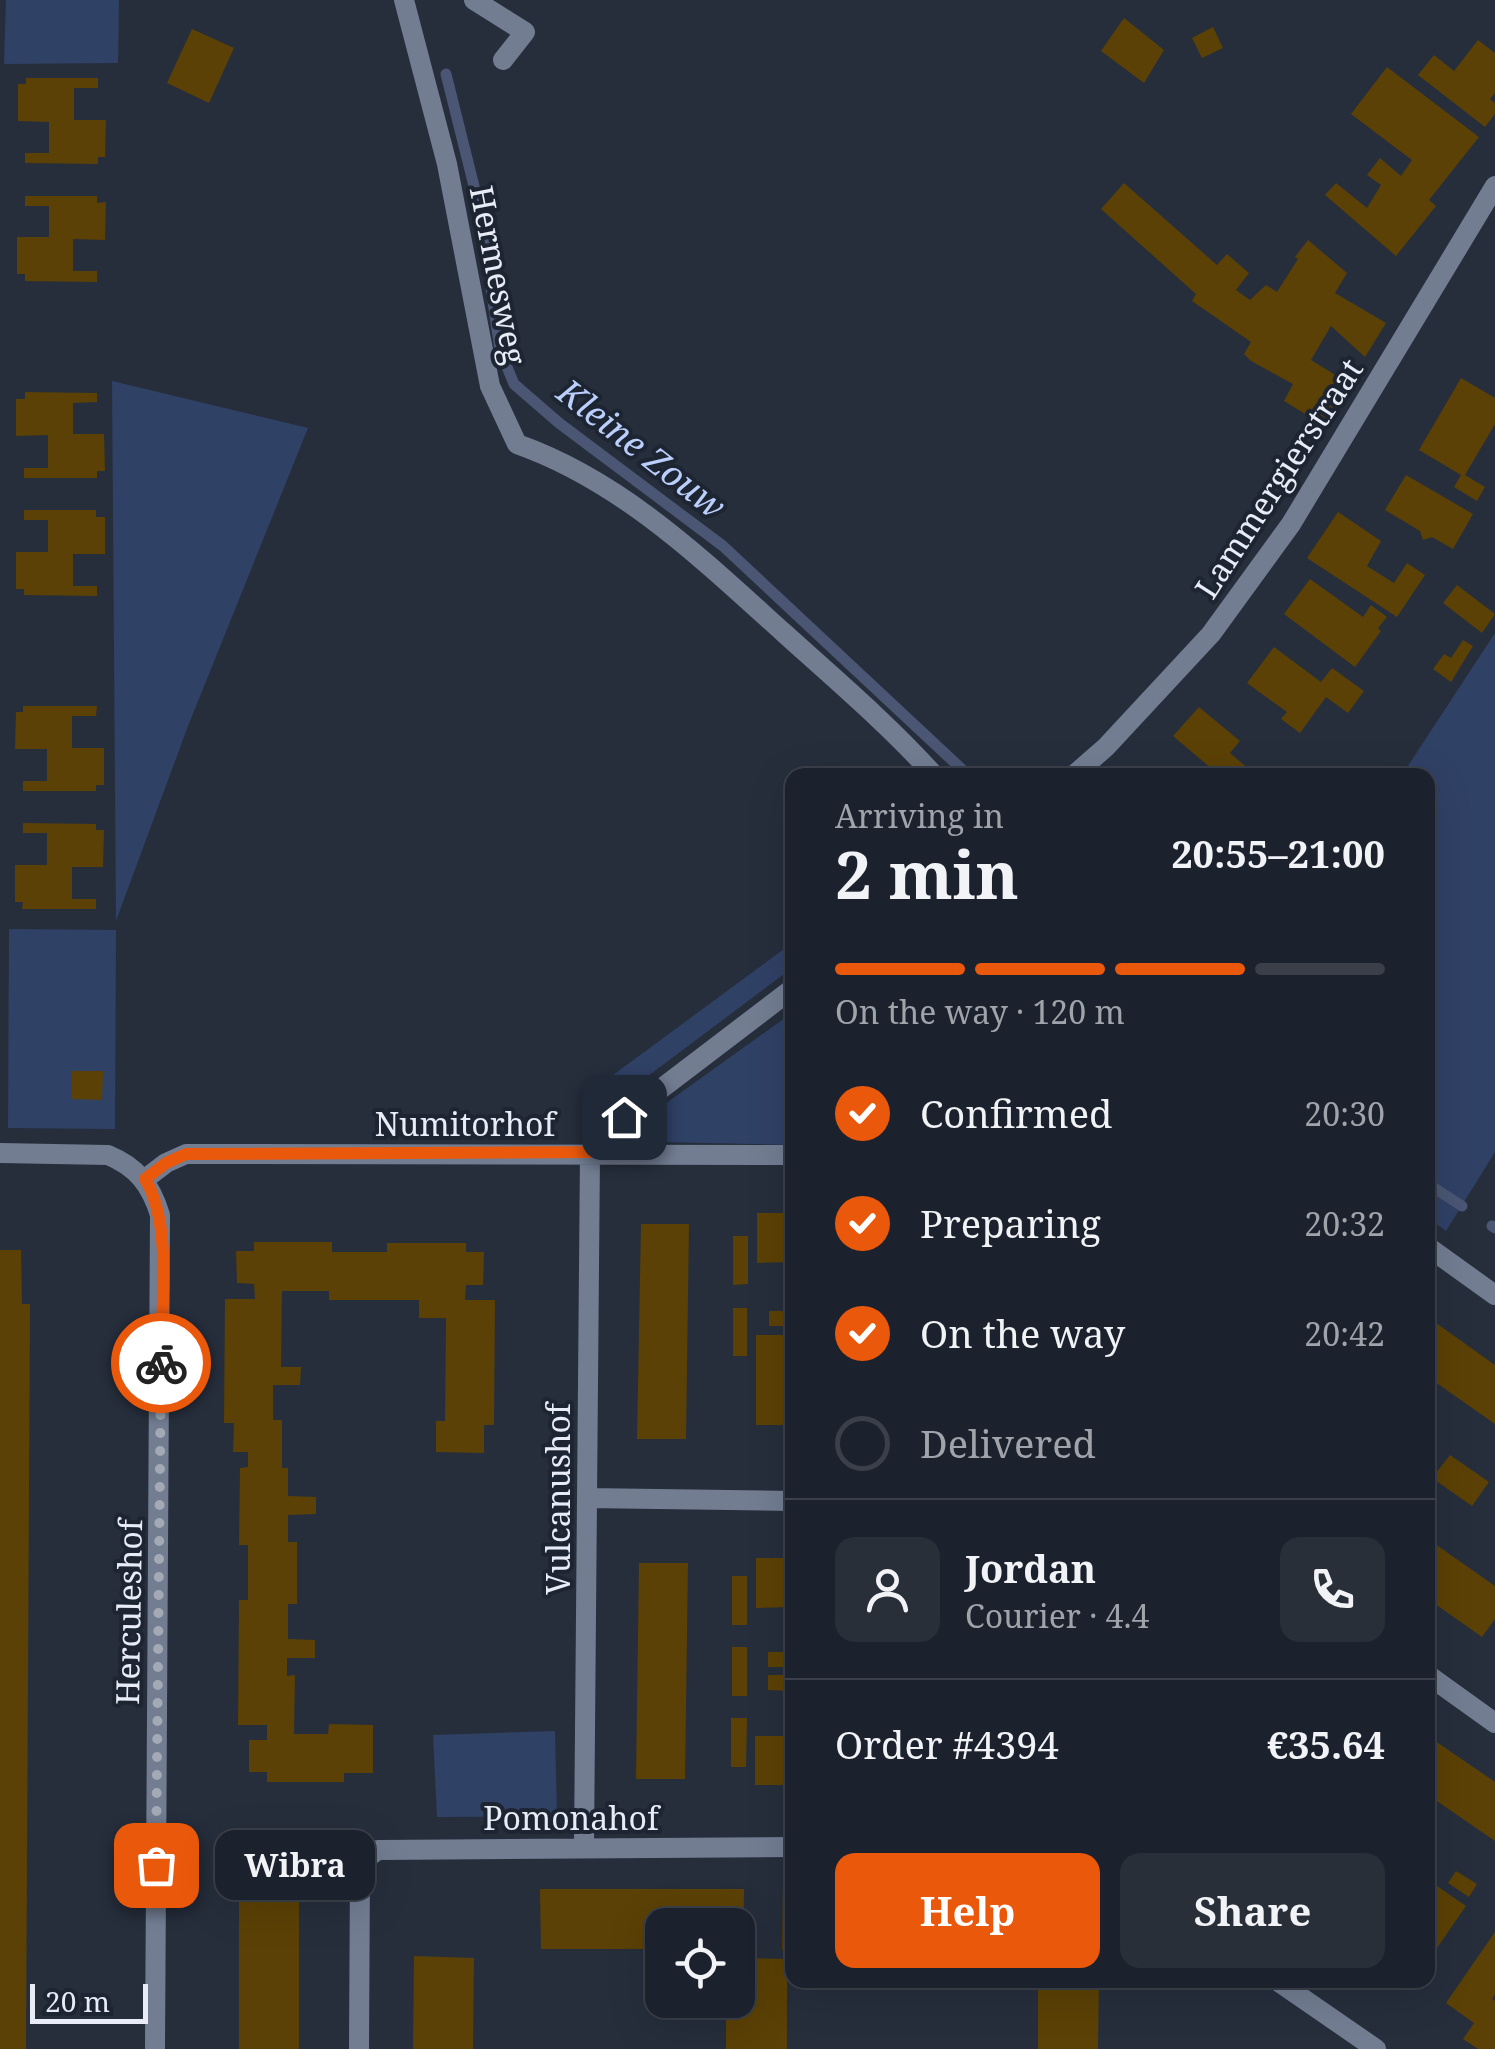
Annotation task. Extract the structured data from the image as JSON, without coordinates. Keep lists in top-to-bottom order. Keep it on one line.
{"streets":{"street":["Hermesweg","Lammergierstraat","Numitorhof","Vulcanushof","Herculeshof","Pomonahof"]},"crossings":[["Numitorhof","Vulcanushof"],["Numitorhof","Herculeshof"],["Vulcanushof","Pomonahof"]],"water":["Kleine Zouw"],"places":["Wibra"],"scale_bar":"20 m","page":{"heading":["2 min","Arriving in","20:55–21:00"],"panel":["Jordan","Courier · 4.4","Order #4394","€35.64"],"bar":"On the way · 120 m","list":[["Confirmed","20:30"],["Preparing","20:32"],["On the way","20:42"],"Delivered"],"bubble":"Wibra","buttons":["Help","Share"],"scale":"20 m"}}
